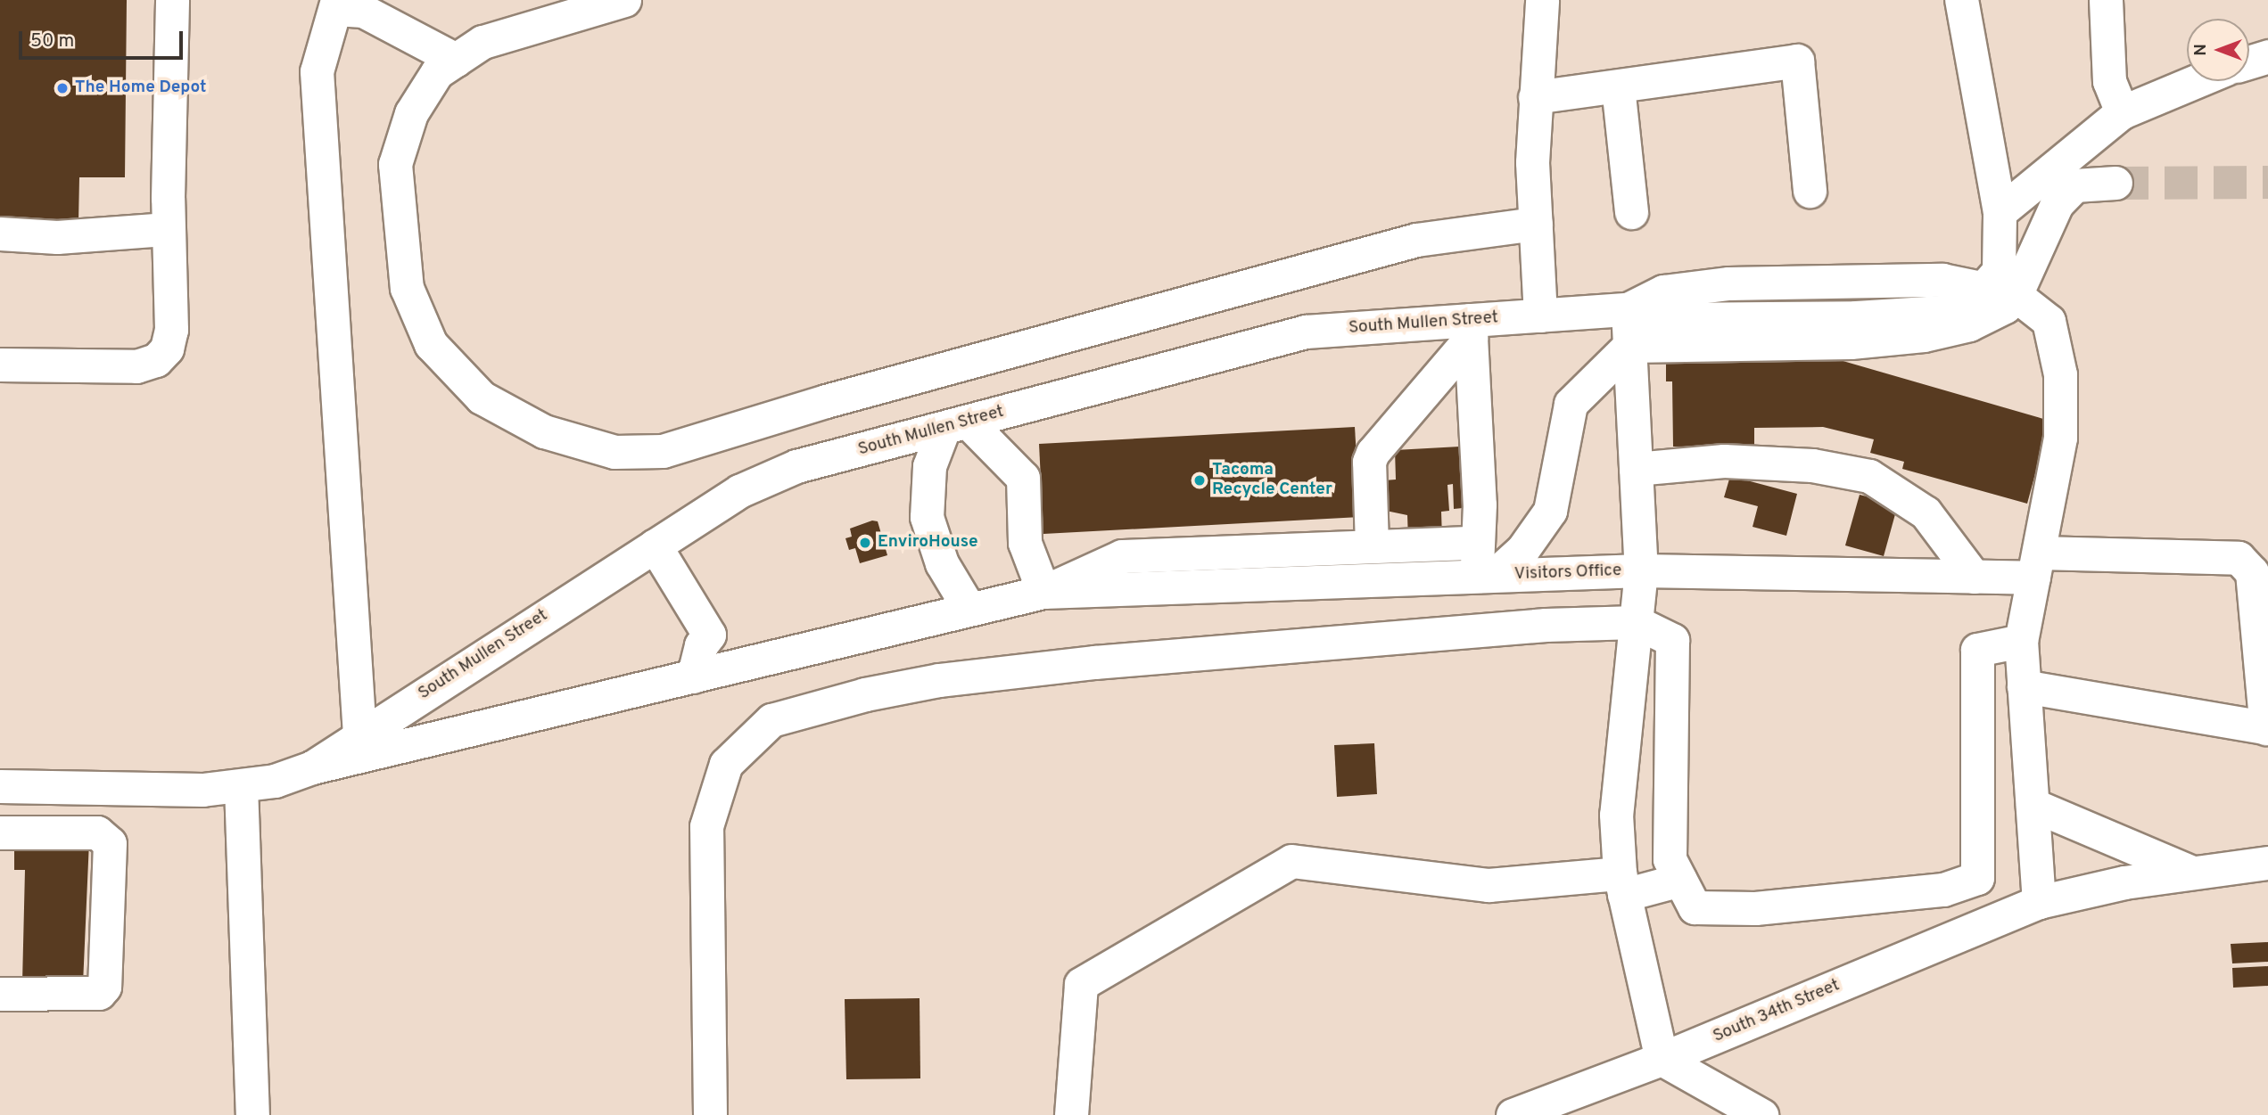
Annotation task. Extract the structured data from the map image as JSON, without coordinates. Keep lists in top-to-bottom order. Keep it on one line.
{"streets":{"street":["South Mullen Street","Visitors Office","South 34th Street"]},"crossings":[["South Mullen Street","Visitors Office"]],"places":["The Home Depot","Tacoma Recycle Center","EnviroHouse"],"scale_bar":"50 m","north":"left"}
